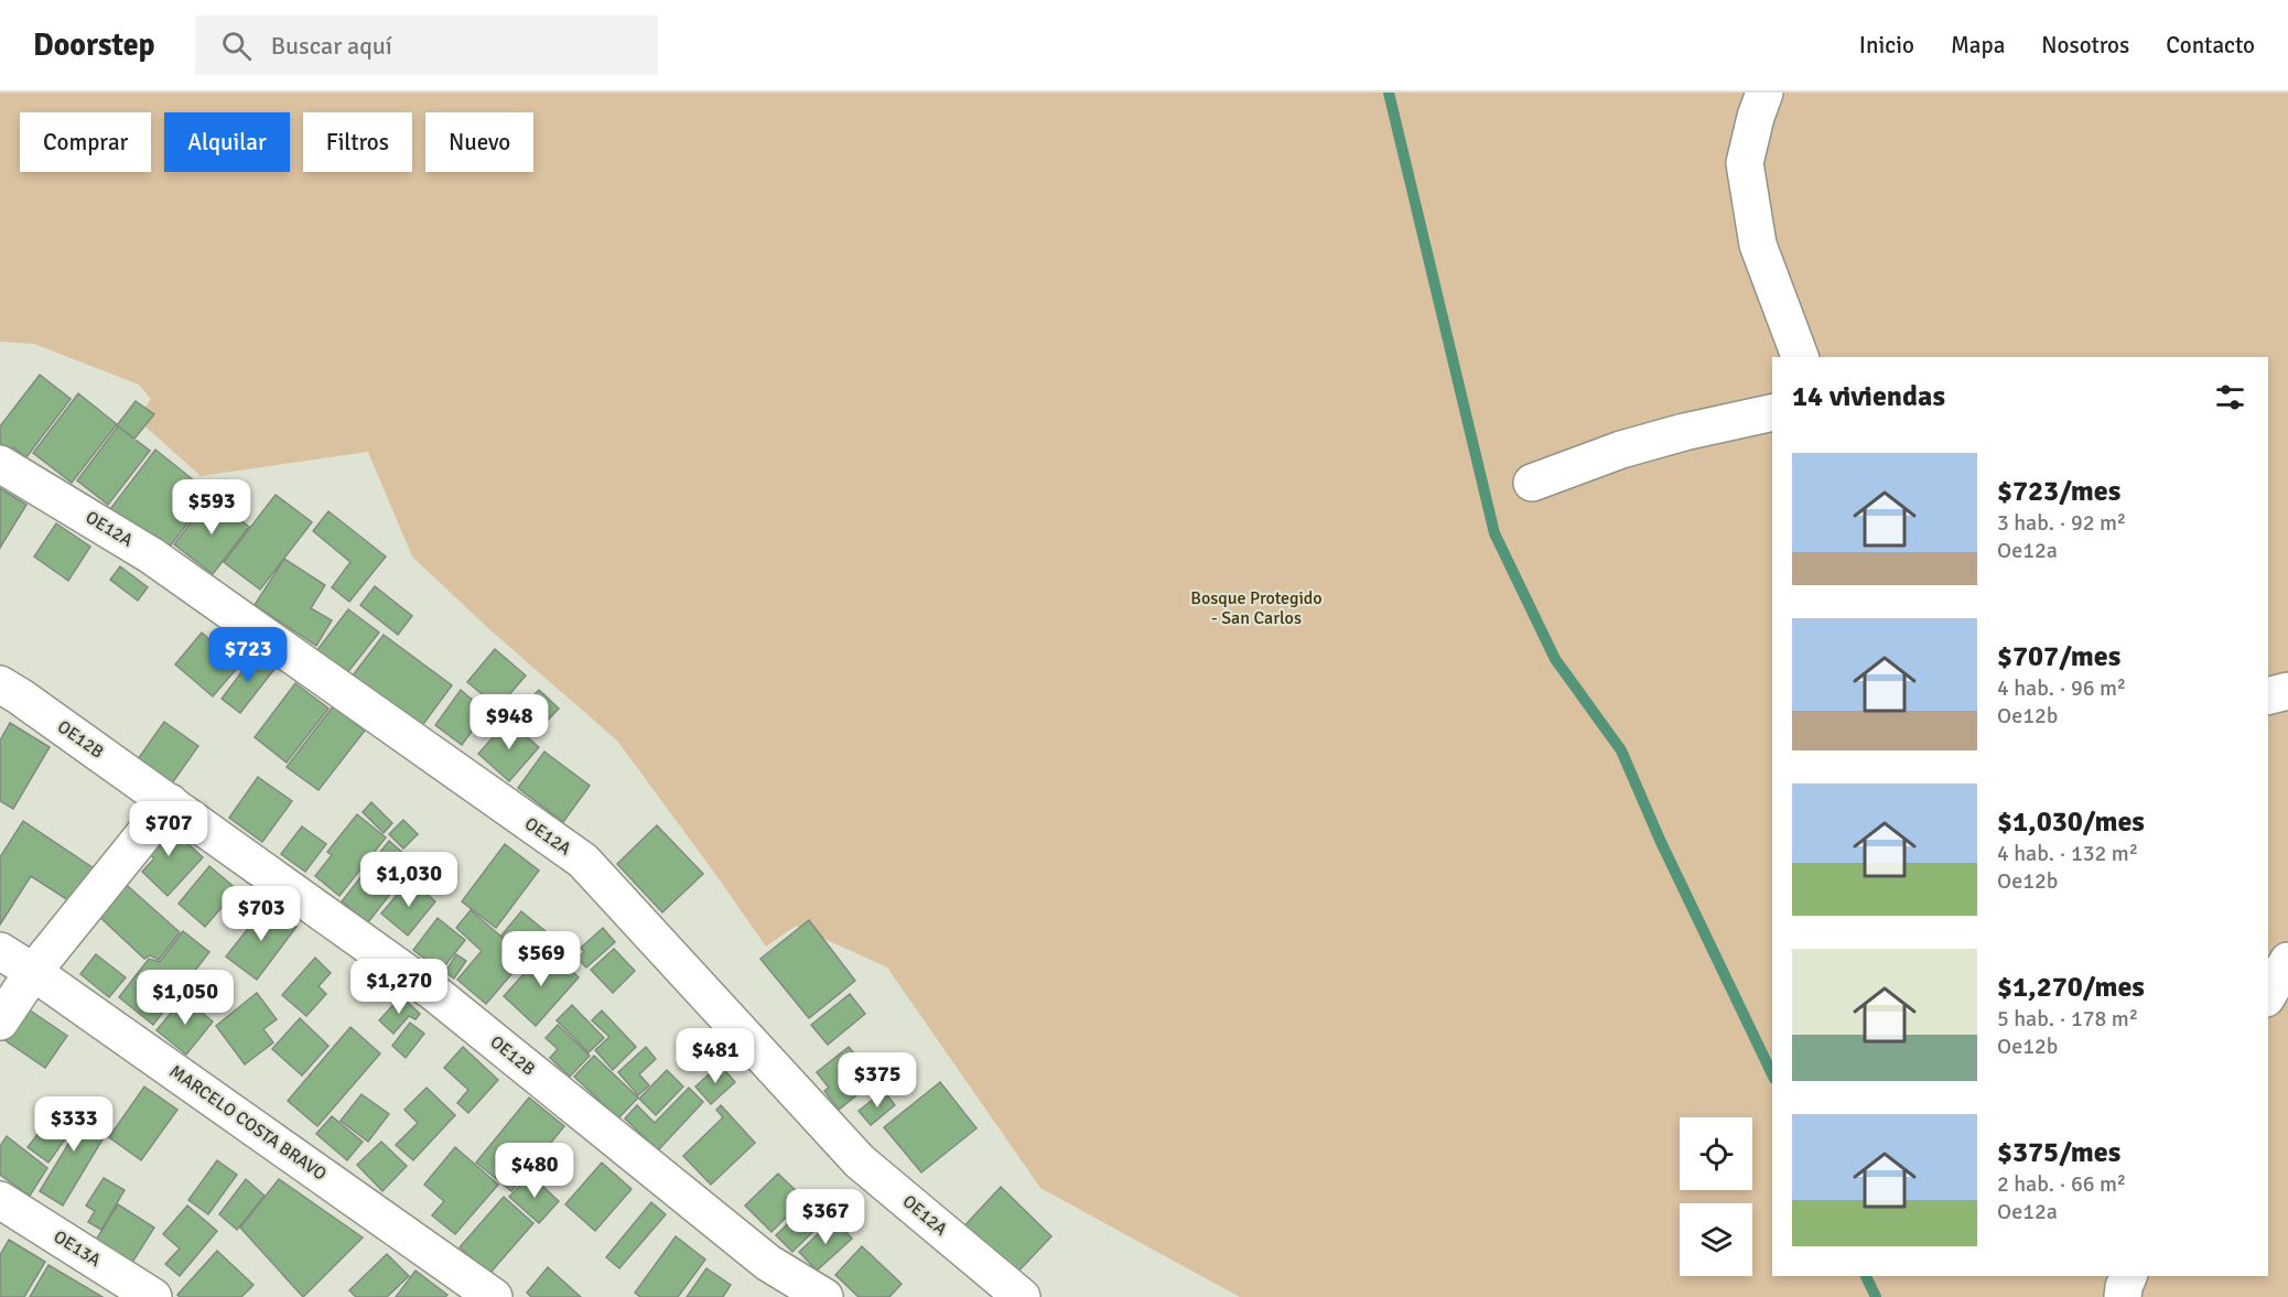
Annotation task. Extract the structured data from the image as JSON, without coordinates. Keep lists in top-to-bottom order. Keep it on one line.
{"streets":{"street":["OE12A","OE12B","MARCELO COSTA BRAVO","OE13A"]},"parks":["Bosque Protegido - San Carlos"],"page":{"header":"Doorstep","search":"Buscar aquí","nav":["Inicio","Mapa","Nosotros","Contacto"],"chip":["Comprar","Alquilar","Filtros","Nuevo"],"heading":"14 viviendas","list":[{"name":"$723/mes","note":"3 hab. · 92 m² · Oe12a"},{"name":"$707/mes","note":"4 hab. · 96 m² · Oe12b"},{"name":"$1,030/mes","note":"4 hab. · 132 m² · Oe12b"},{"name":"$1,270/mes","note":"5 hab. · 178 m² · Oe12b"},{"name":"$375/mes","note":"2 hab. · 66 m² · Oe12a"}],"price":["$593","$723","$948","$707","$1,030","$703","$569","$1,270","$1,050","$481","$375","$333","$480","$367"]}}
